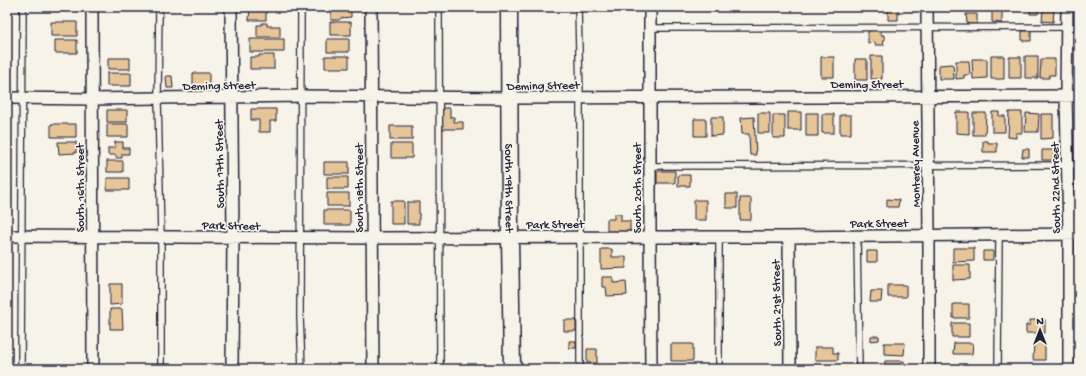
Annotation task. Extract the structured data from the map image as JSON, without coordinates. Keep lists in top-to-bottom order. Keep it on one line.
{"streets":{"street":["Deming Street","South 17th Street","Monterey Avenue","South 16th Street","South 18th Street","South 19th Street","South 20th Street","South 22nd Street","Park Street","South 21st Street"]},"crossings":[["Deming Street","South 17th Street"],["Deming Street","Monterey Avenue"],["Deming Street","South 16th Street"],["Deming Street","South 18th Street"],["Deming Street","South 19th Street"],["Deming Street","South 20th Street"],["Deming Street","South 22nd Street"],["South 17th Street","Park Street"],["Monterey Avenue","Park Street"],["South 16th Street","Park Street"],["South 18th Street","Park Street"],["South 19th Street","Park Street"],["South 20th Street","Park Street"],["South 22nd Street","Park Street"],["Park Street","South 21st Street"]],"north":"top"}
